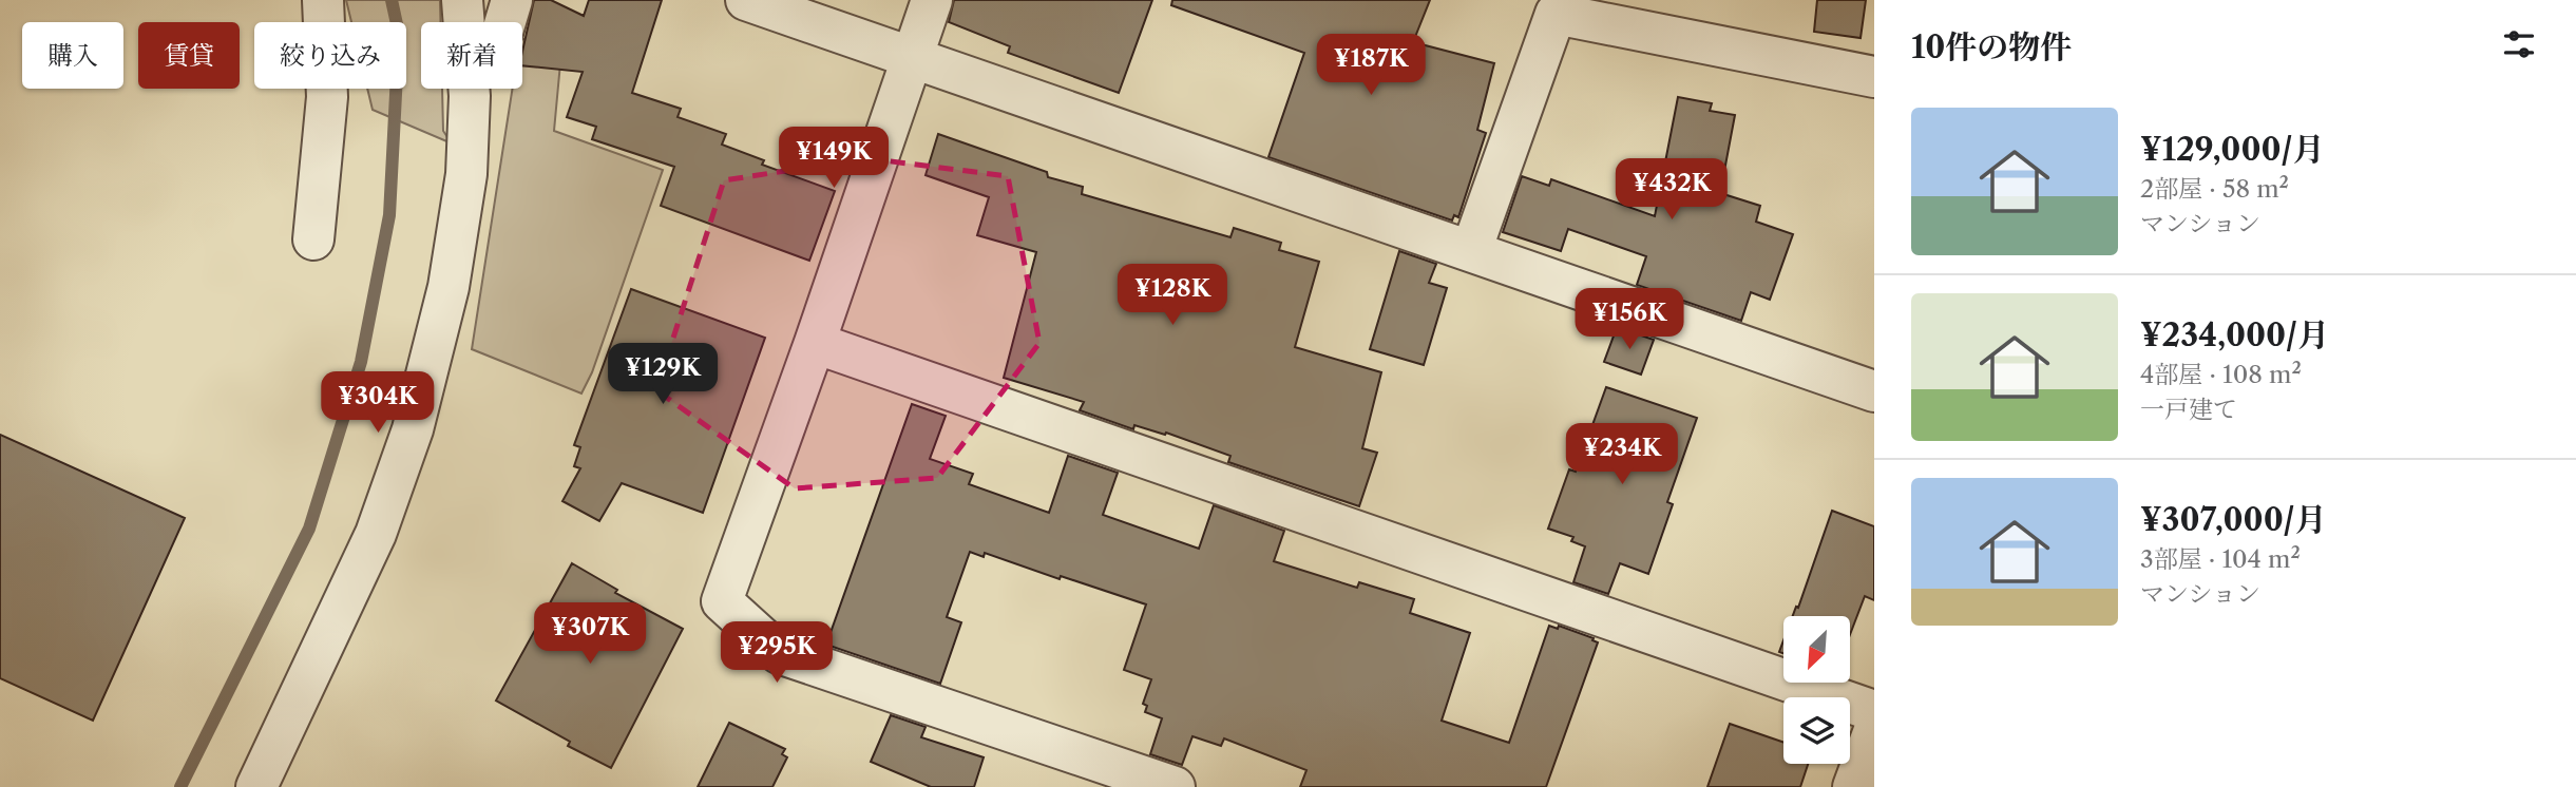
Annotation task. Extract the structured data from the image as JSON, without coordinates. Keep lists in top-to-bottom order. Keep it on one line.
{"north":"bottom left","page":{"heading":"10件の物件","chip":["購入","賃貸","絞り込み","新着"],"price":["¥187K","¥149K","¥432K","¥128K","¥156K","¥129K","¥304K","¥234K","¥307K","¥295K"],"list":[{"name":"¥129,000/月","note":"2部屋 · 58 m² · マンション"},{"name":"¥234,000/月","note":"4部屋 · 108 m² · 一戸建て"},{"name":"¥307,000/月","note":"3部屋 · 104 m² · マンション"}]}}
